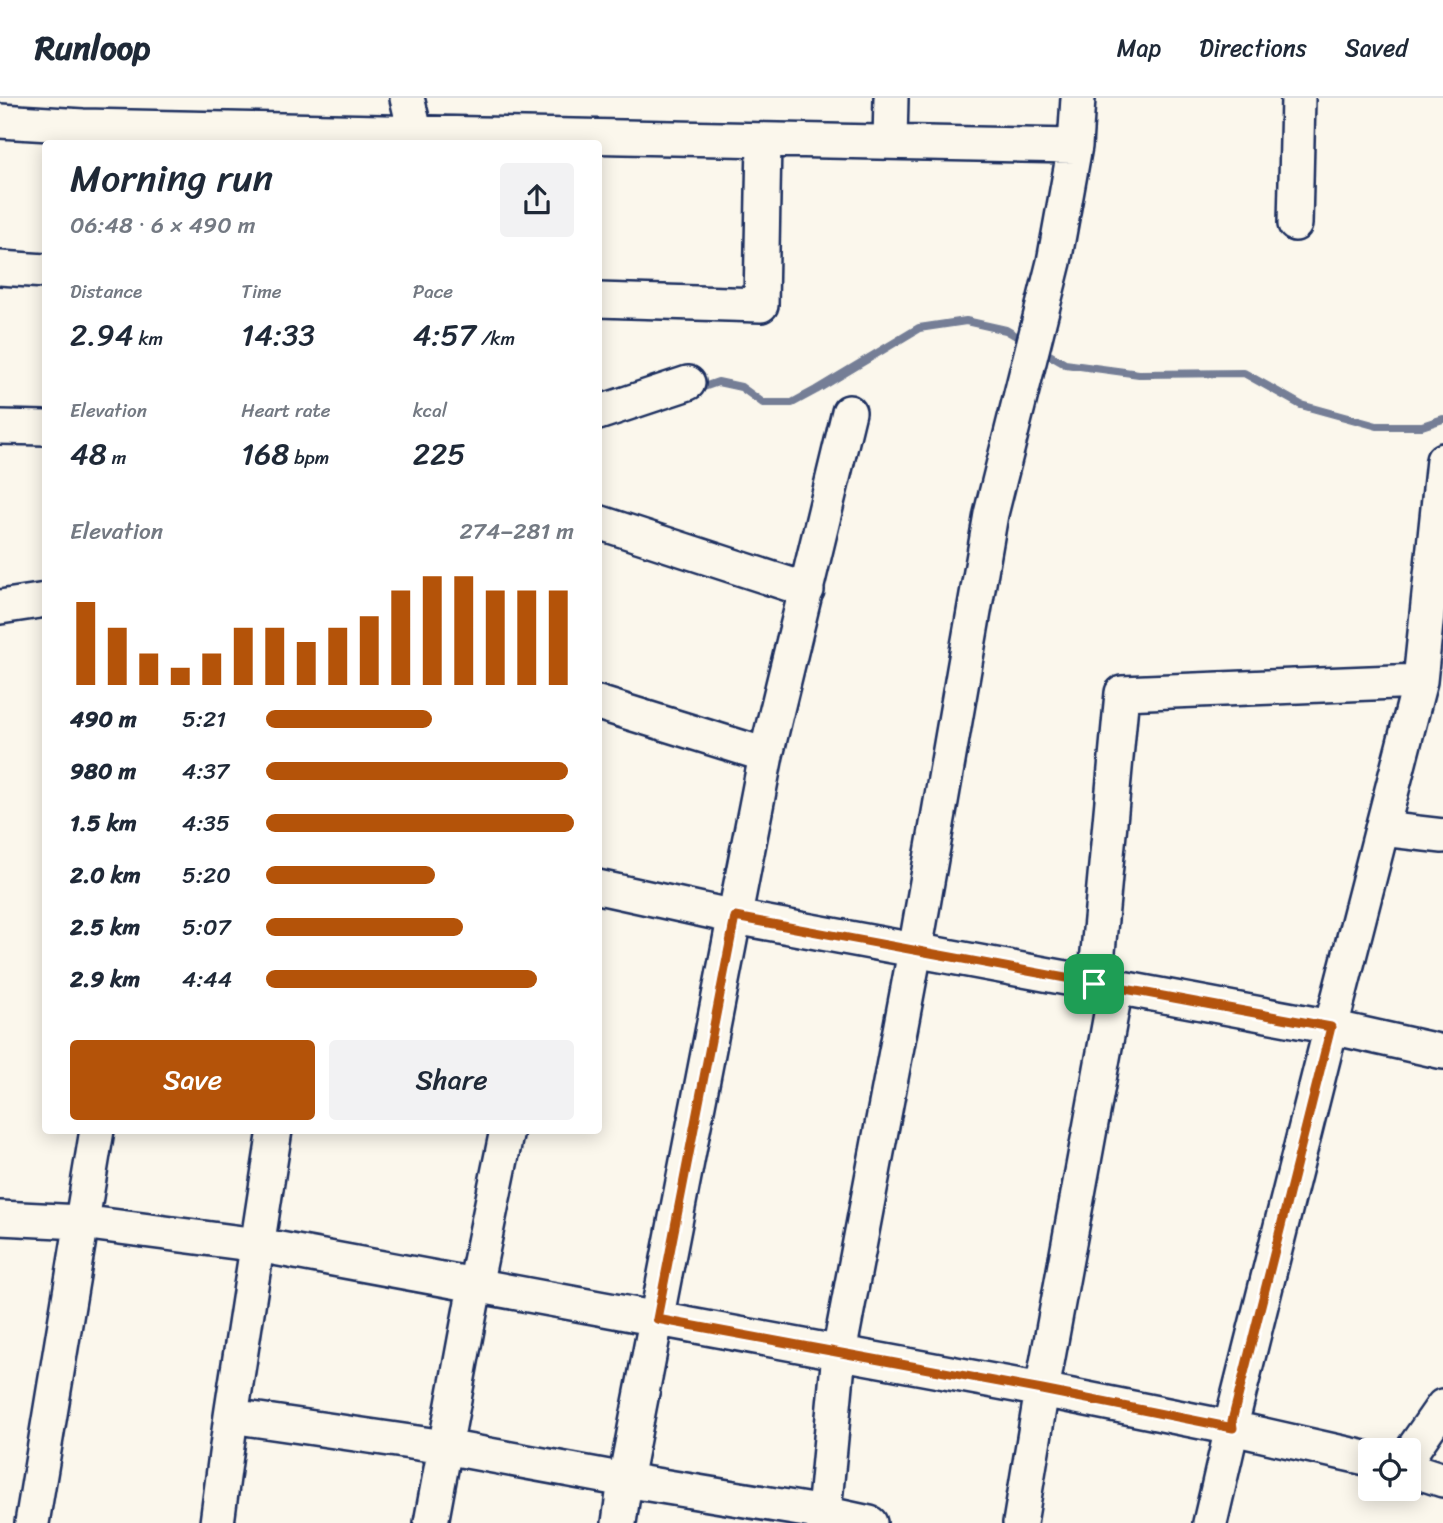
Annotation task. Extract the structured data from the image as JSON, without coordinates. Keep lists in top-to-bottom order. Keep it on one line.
{"page":{"header":"Runloop","nav":["Map","Directions","Saved"],"heading":["Morning run","06:48 · 6 × 490 m"],"stats":[["Distance","2.94 km"],["Time","14:33"],["Pace","4:57 /km"],["Elevation","48 m"],["Heart rate","168 bpm"],["kcal","225"]],"chart":["Elevation","274–281 m"],"list":[{"name":"490 m","note":"5:21"},{"name":"980 m","note":"4:37"},{"name":"1.5 km","note":"4:35"},{"name":"2.0 km","note":"5:20"},{"name":"2.5 km","note":"5:07"},{"name":"2.9 km","note":"4:44"}],"buttons":["Save","Share"]}}
